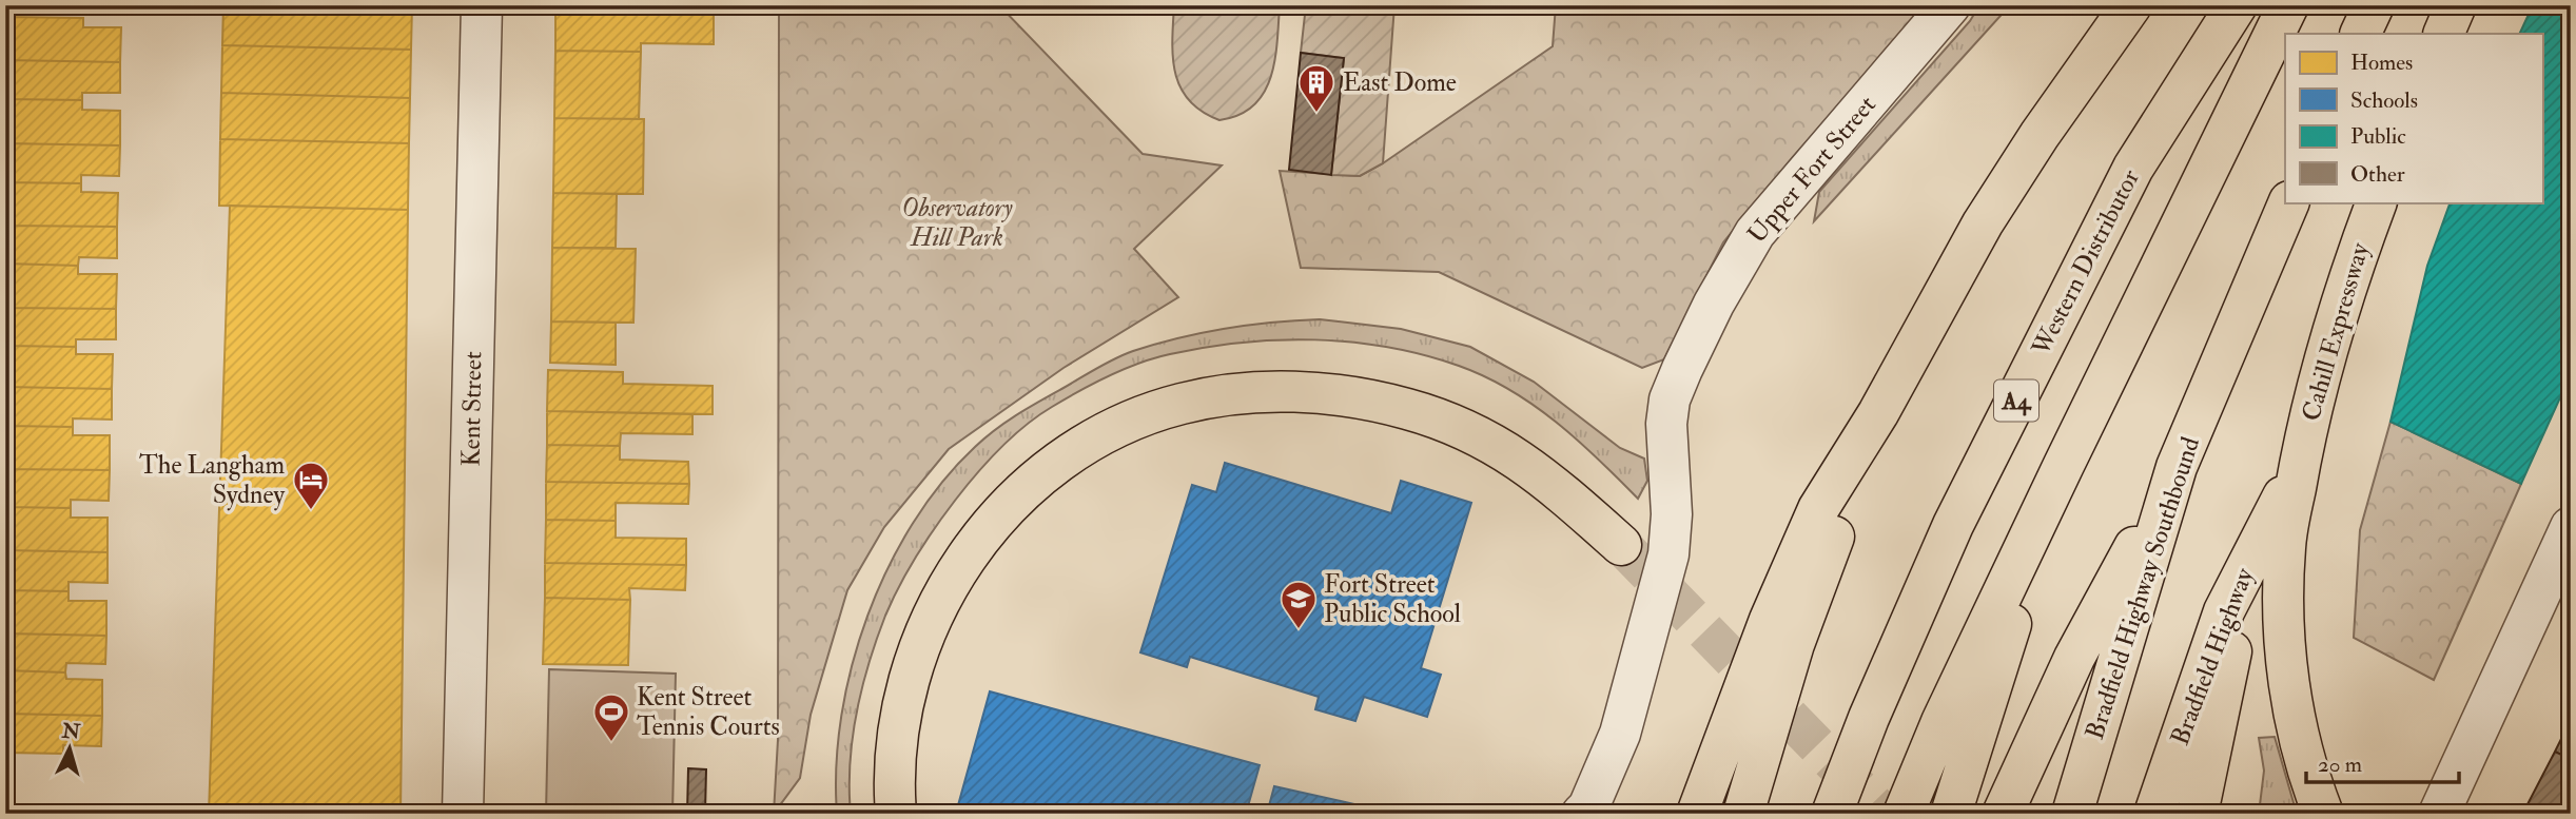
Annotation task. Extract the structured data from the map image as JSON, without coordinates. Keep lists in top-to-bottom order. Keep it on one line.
{"streets":{"highway":["Western Distributor","Cahill Expressway","A4","Bradfield Highway Southbound","Bradfield Highway"],"street":["Upper Fort Street","Kent Street"]},"crossings":[["Cahill Expressway","Bradfield Highway"]],"parks":["Observatory Hill Park"],"places":{"building":["East Dome"],"hotel":["The Langham Sydney"],"school or university":["Fort Street Public School"],"sports":["Kent Street Tennis Courts"]},"legend":["Homes","Schools","Public","Other"],"scale_bar":"20 m","north":"top"}
